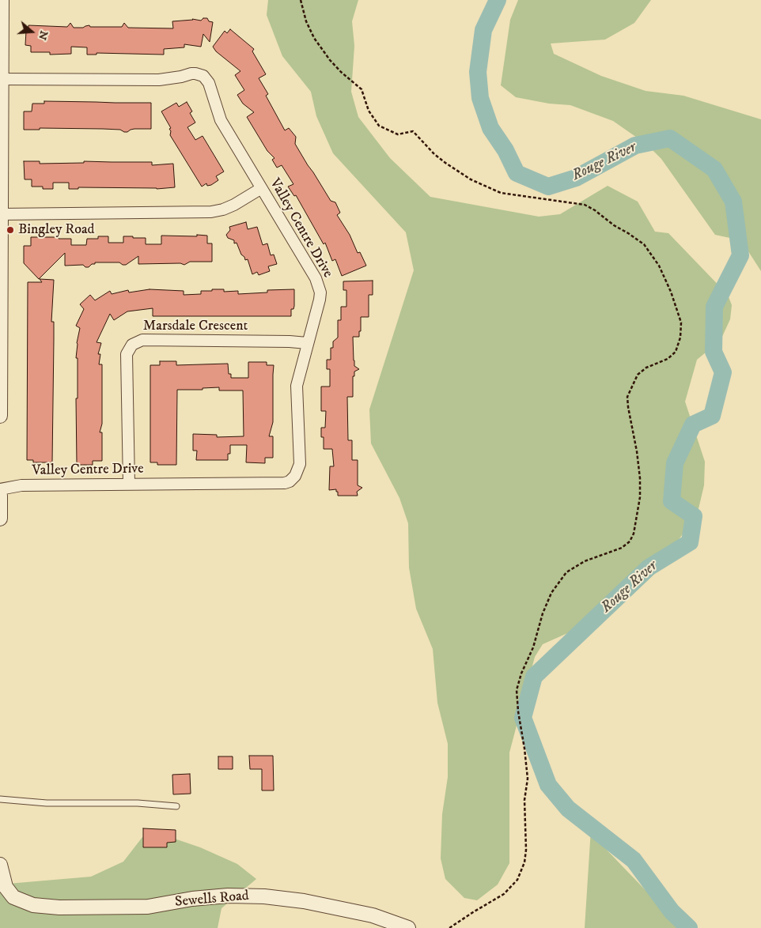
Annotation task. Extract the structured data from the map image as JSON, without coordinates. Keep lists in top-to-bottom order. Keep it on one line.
{"streets":{"street":["Valley Centre Drive","Marsdale Crescent","Sewells Road"]},"crossings":[["Valley Centre Drive","Marsdale Crescent"]],"water":["Rouge River"],"places":["Bingley Road"],"north":"right"}
